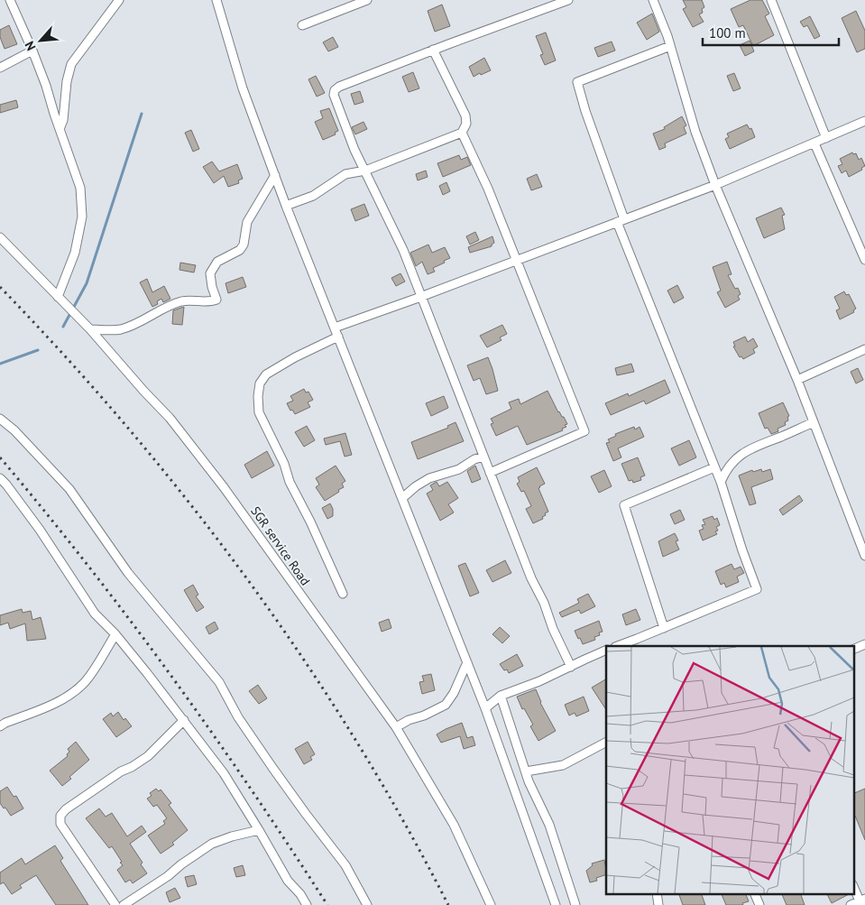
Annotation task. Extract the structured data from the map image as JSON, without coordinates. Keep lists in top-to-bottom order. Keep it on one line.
{"streets":{"street":["SGR service Road"]},"scale_bar":"100 m","north":"bottom left"}
